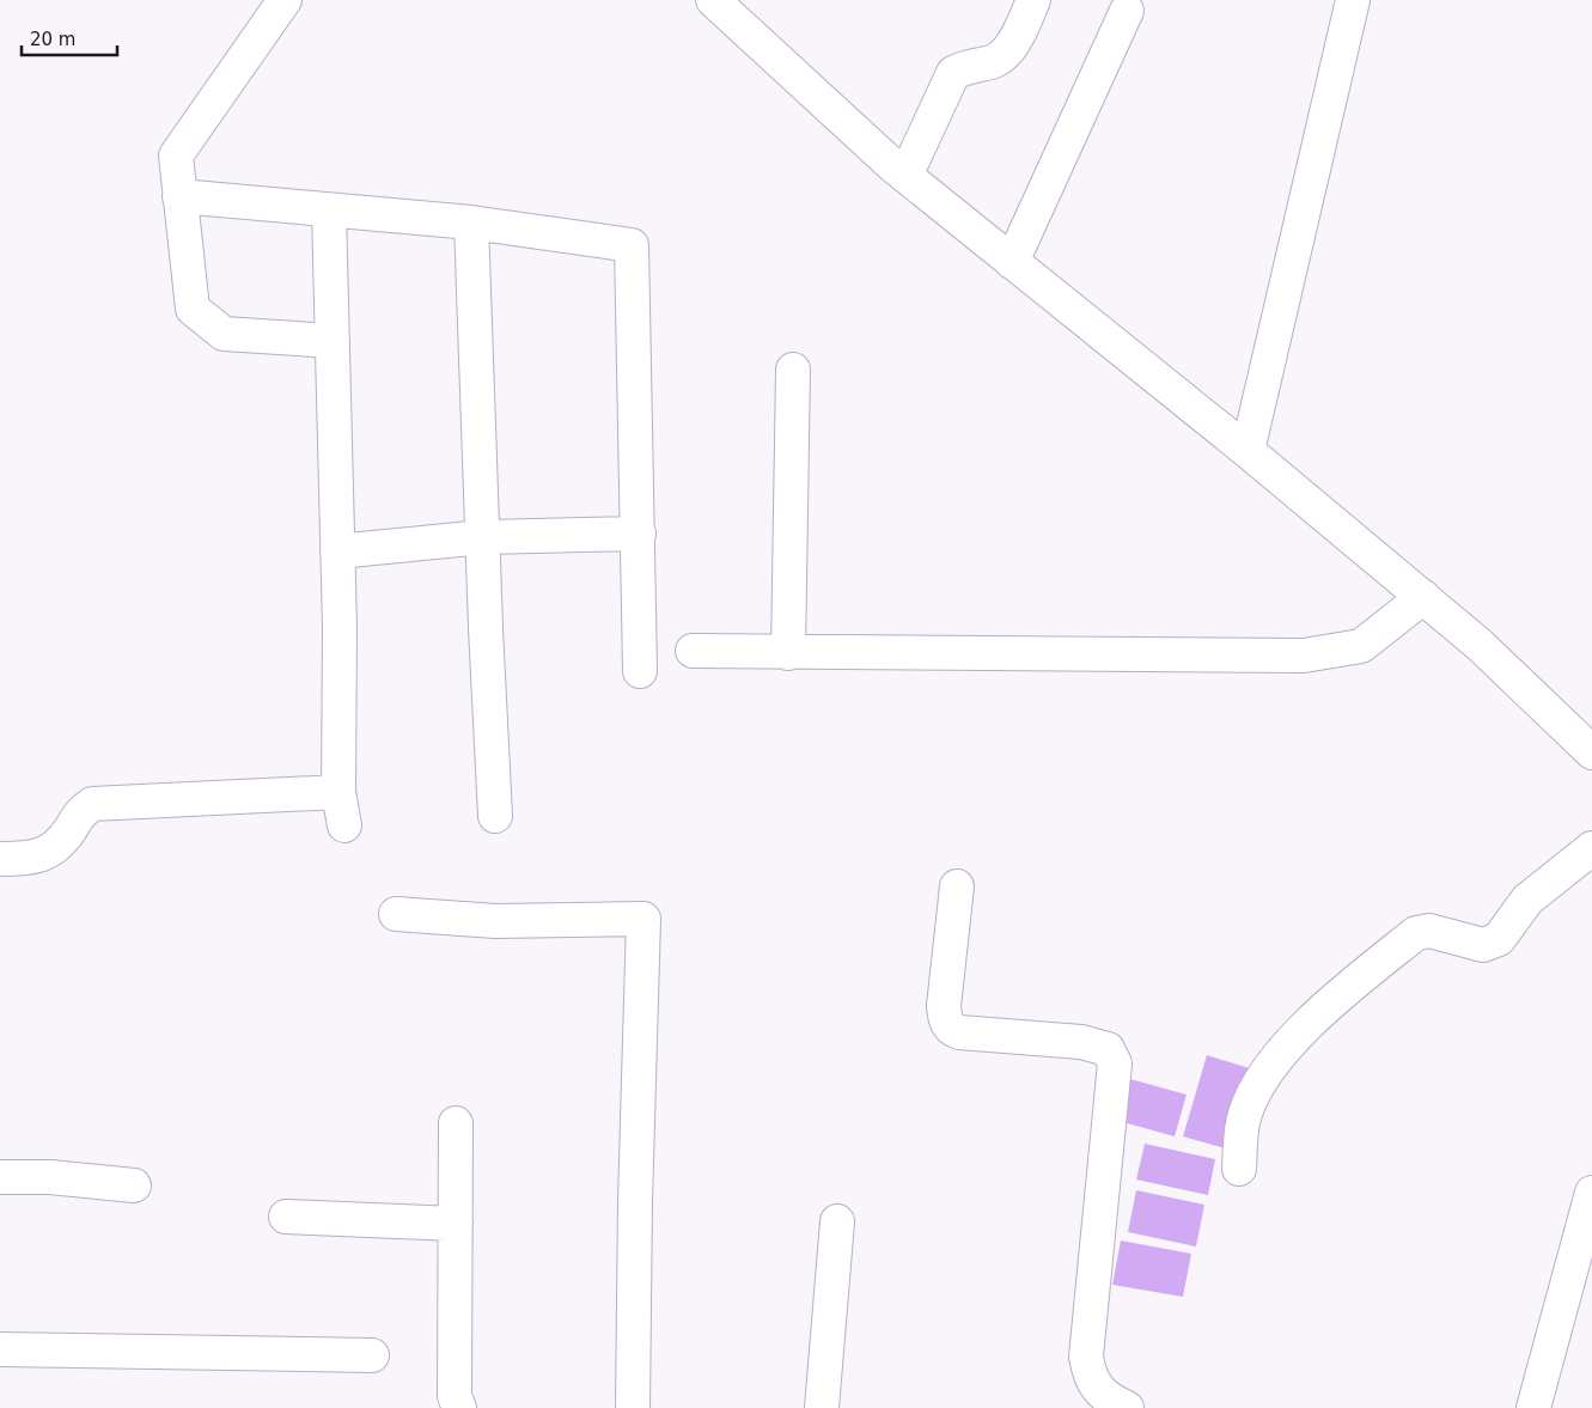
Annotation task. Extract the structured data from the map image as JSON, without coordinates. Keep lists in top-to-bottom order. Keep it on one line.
{"scale_bar":"20 m"}
